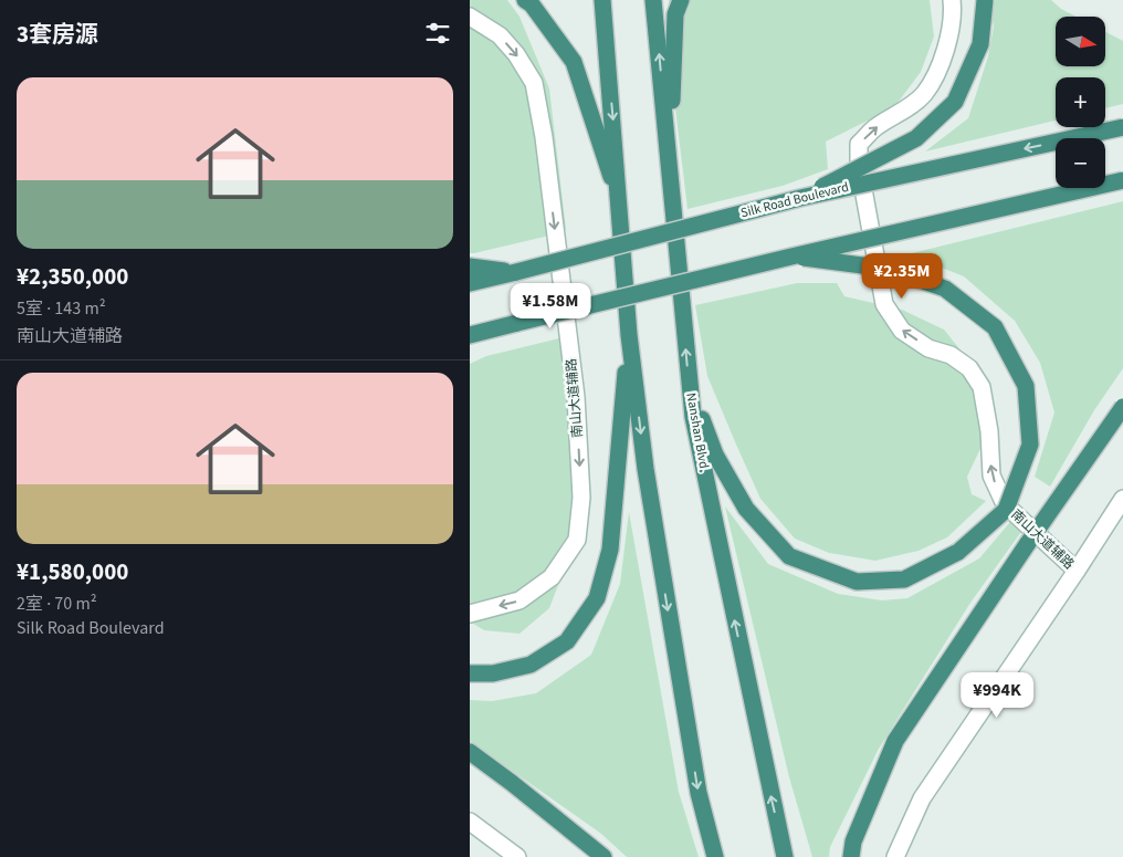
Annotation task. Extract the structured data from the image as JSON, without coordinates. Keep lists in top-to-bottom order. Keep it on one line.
{"streets":{"highway":["Silk Road Boulevard","Nanshan Blvd."],"main road":["南山大道辅路"]},"north":"right","page":{"heading":"3套房源","map_buttons":["+","−"],"list":[{"name":"¥2,350,000","note":"5室 · 143 m² · 南山大道辅路"},{"name":"¥1,580,000","note":"2室 · 70 m² · Silk Road Boulevard"}],"price":["¥2.35M","¥1.58M","¥994K"]}}
